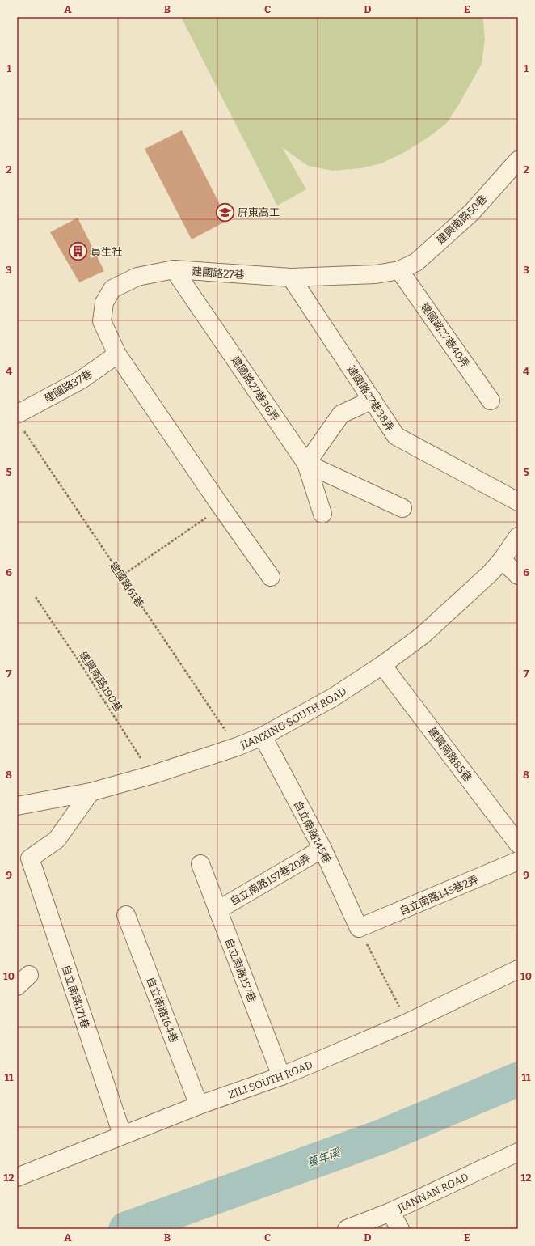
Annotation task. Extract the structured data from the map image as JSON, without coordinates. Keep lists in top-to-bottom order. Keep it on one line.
{"streets":{"street":["建興南路50巷","建國路27巷","建國路27巷40弄","建國路37巷","建國路27巷36弄","建國路27巷38弄","JIANXING SOUTH ROAD","建興南路85巷","自立南路145巷","自立南路157巷20弄","自立南路145巷2弄","自立南路157巷","自立南路171巷","自立南路164巷","ZILI SOUTH ROAD","JIANNAN ROAD"],"path":["建國路61巷","建興南路190巷"]},"crossings":[["建興南路50巷","建國路27巷"],["建興南路50巷","建國路27巷40弄"],["建國路27巷","建國路27巷40弄"],["建國路27巷","建國路37巷"],["建國路27巷","建國路27巷36弄"],["建國路27巷","建國路27巷38弄"],["建國路37巷","建國路61巷"],["建國路61巷","JIANXING SOUTH ROAD"],["建興南路190巷","JIANXING SOUTH ROAD"],["JIANXING SOUTH ROAD","建興南路85巷"],["JIANXING SOUTH ROAD","自立南路145巷"],["JIANXING SOUTH ROAD","自立南路171巷"],["自立南路145巷","自立南路157巷20弄"],["自立南路145巷","自立南路145巷2弄"],["自立南路157巷20弄","自立南路157巷"],["自立南路157巷","ZILI SOUTH ROAD"],["自立南路171巷","ZILI SOUTH ROAD"],["自立南路164巷","ZILI SOUTH ROAD"]],"water":["萬年溪"],"places":{"school or university":["屏東高工"],"building":["員生社"]},"grid":{"columns":["A","B","C","D","E"],"rows":["1","2","3","4","5","6","7","8","9","10","11","12"]}}
